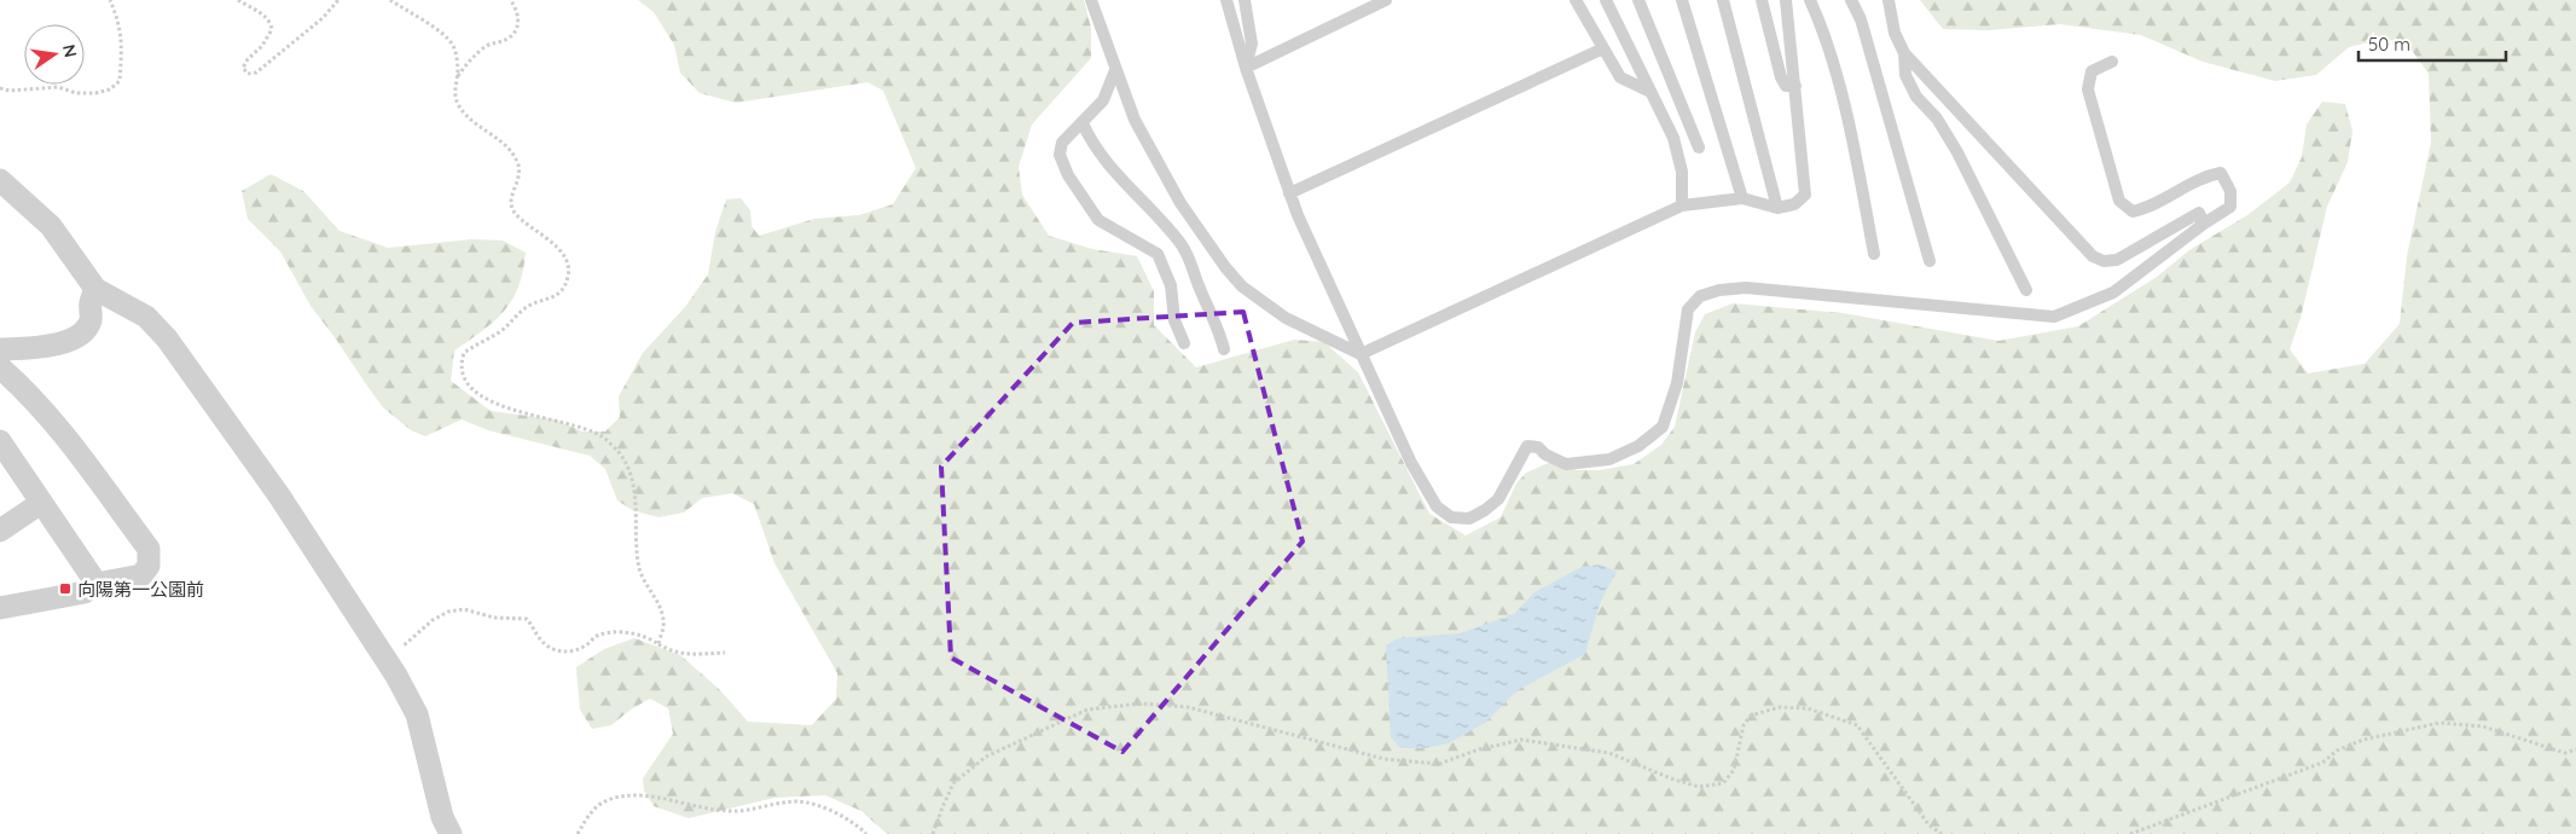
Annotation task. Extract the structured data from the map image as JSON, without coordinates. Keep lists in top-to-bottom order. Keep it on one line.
{"places":{"transit":["向陽第一公園前"]},"scale_bar":"50 m","north":"right"}
